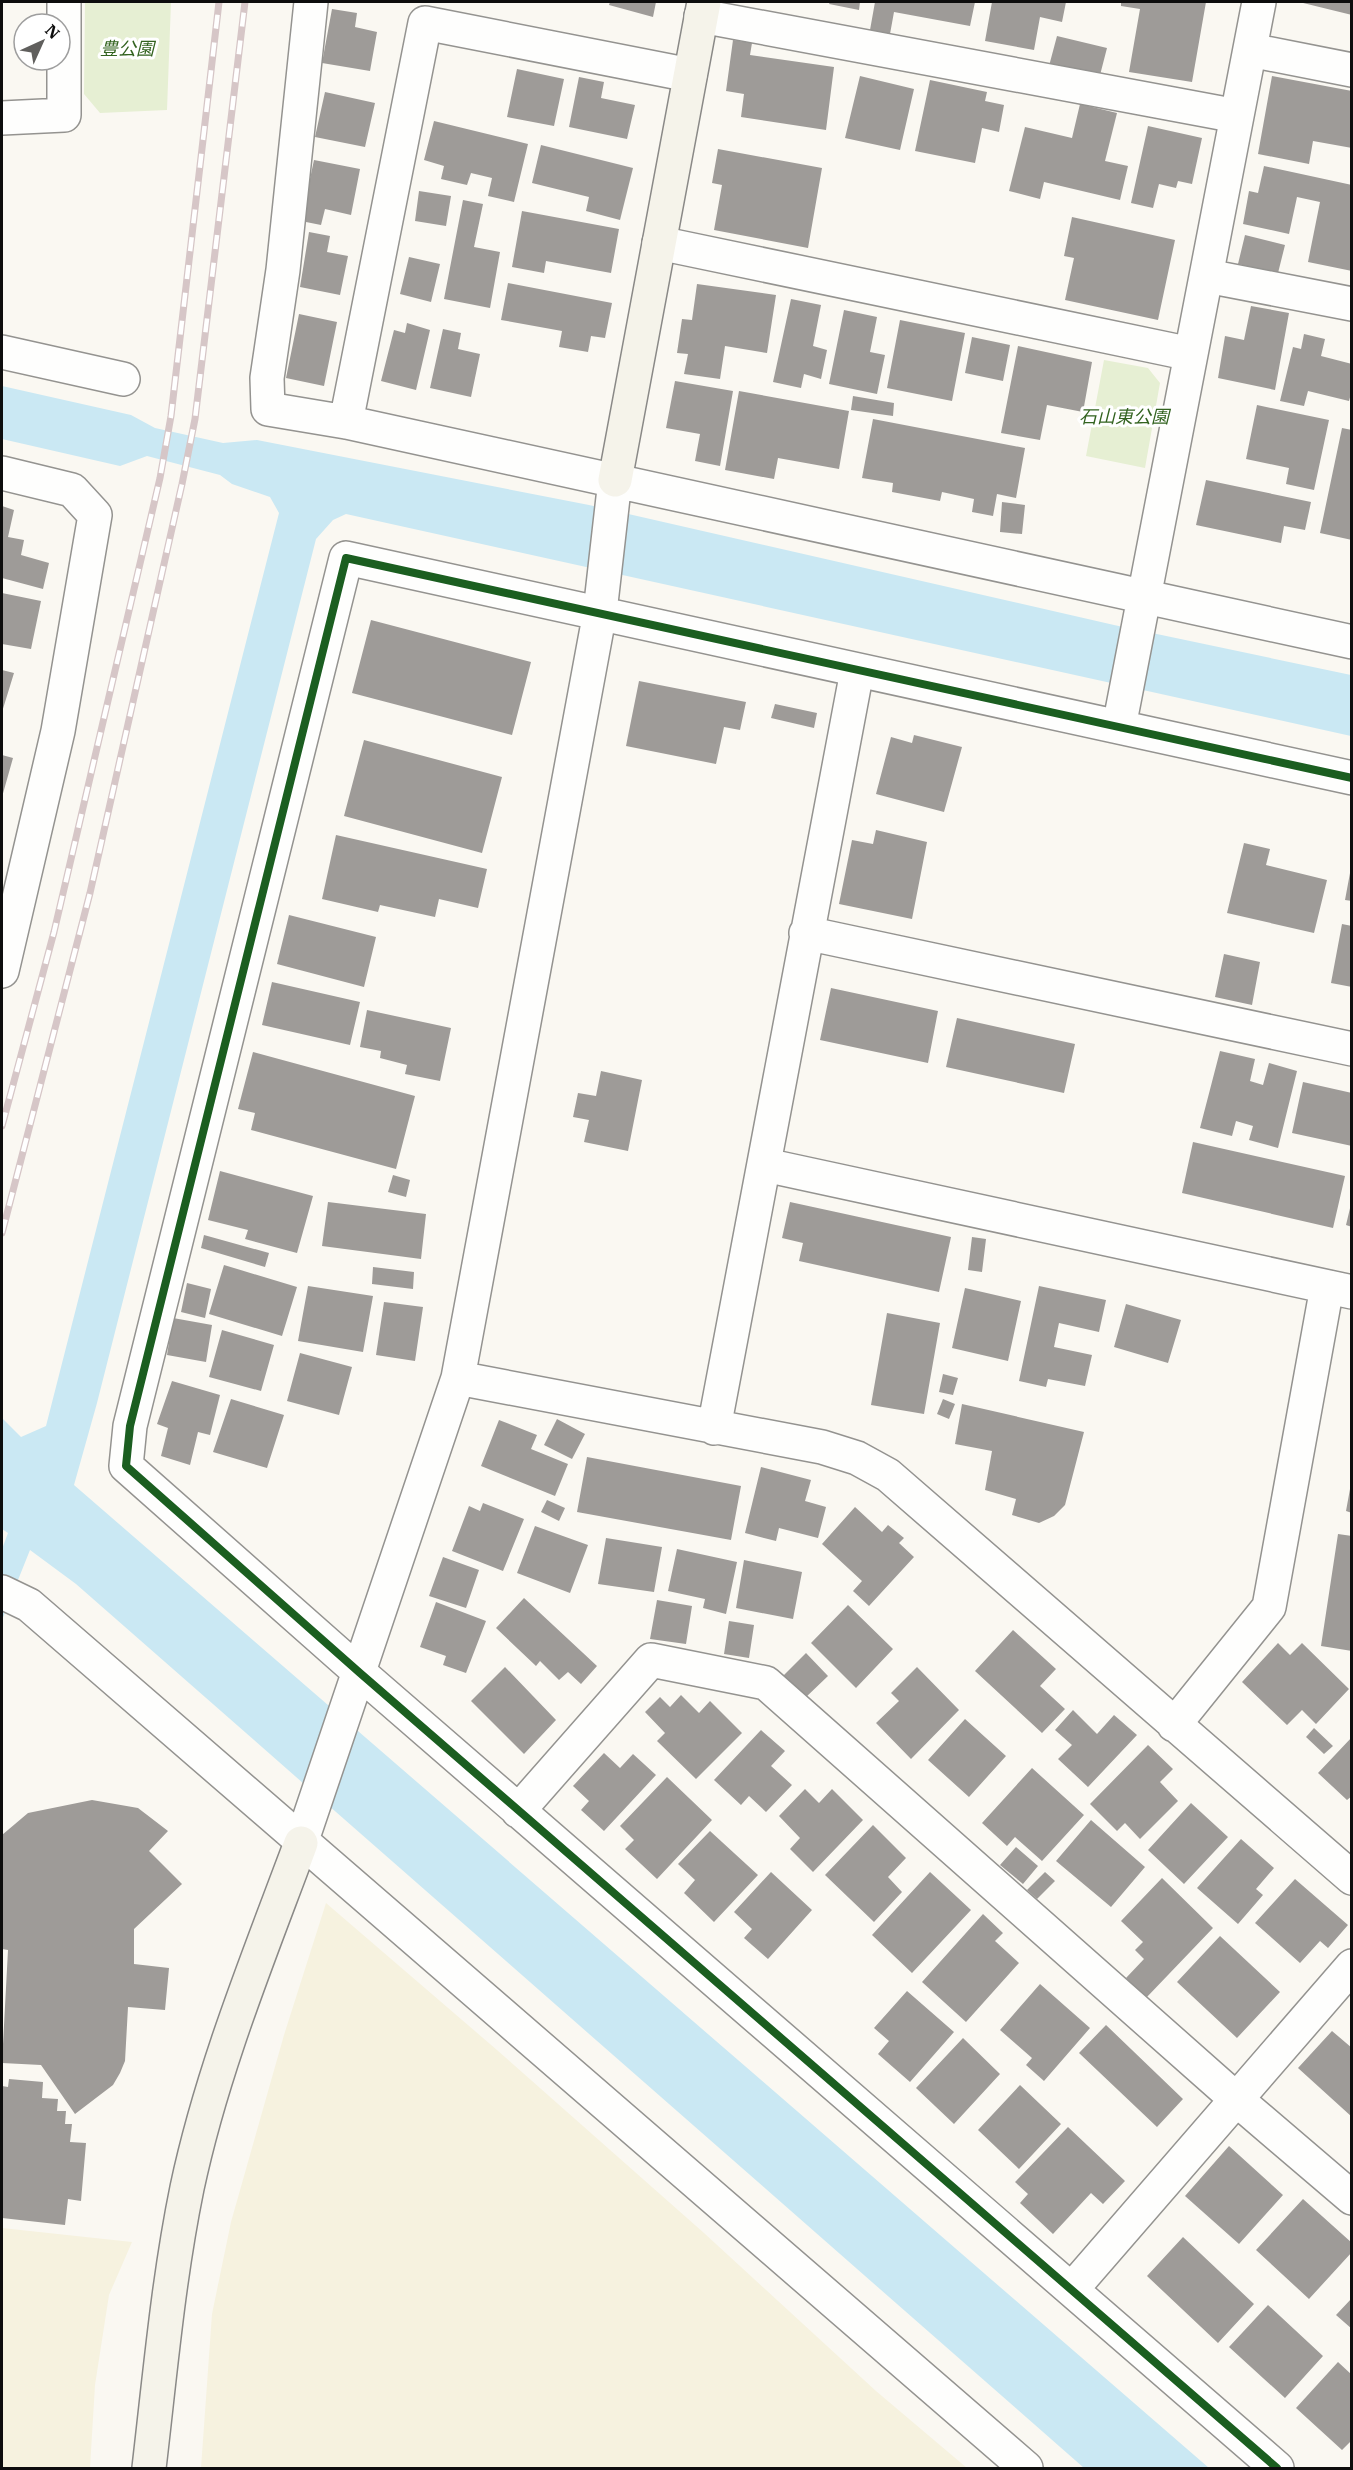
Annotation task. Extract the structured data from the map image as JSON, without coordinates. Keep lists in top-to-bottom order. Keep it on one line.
{"parks":["豊公園","石山東公園"],"north":"top right"}
